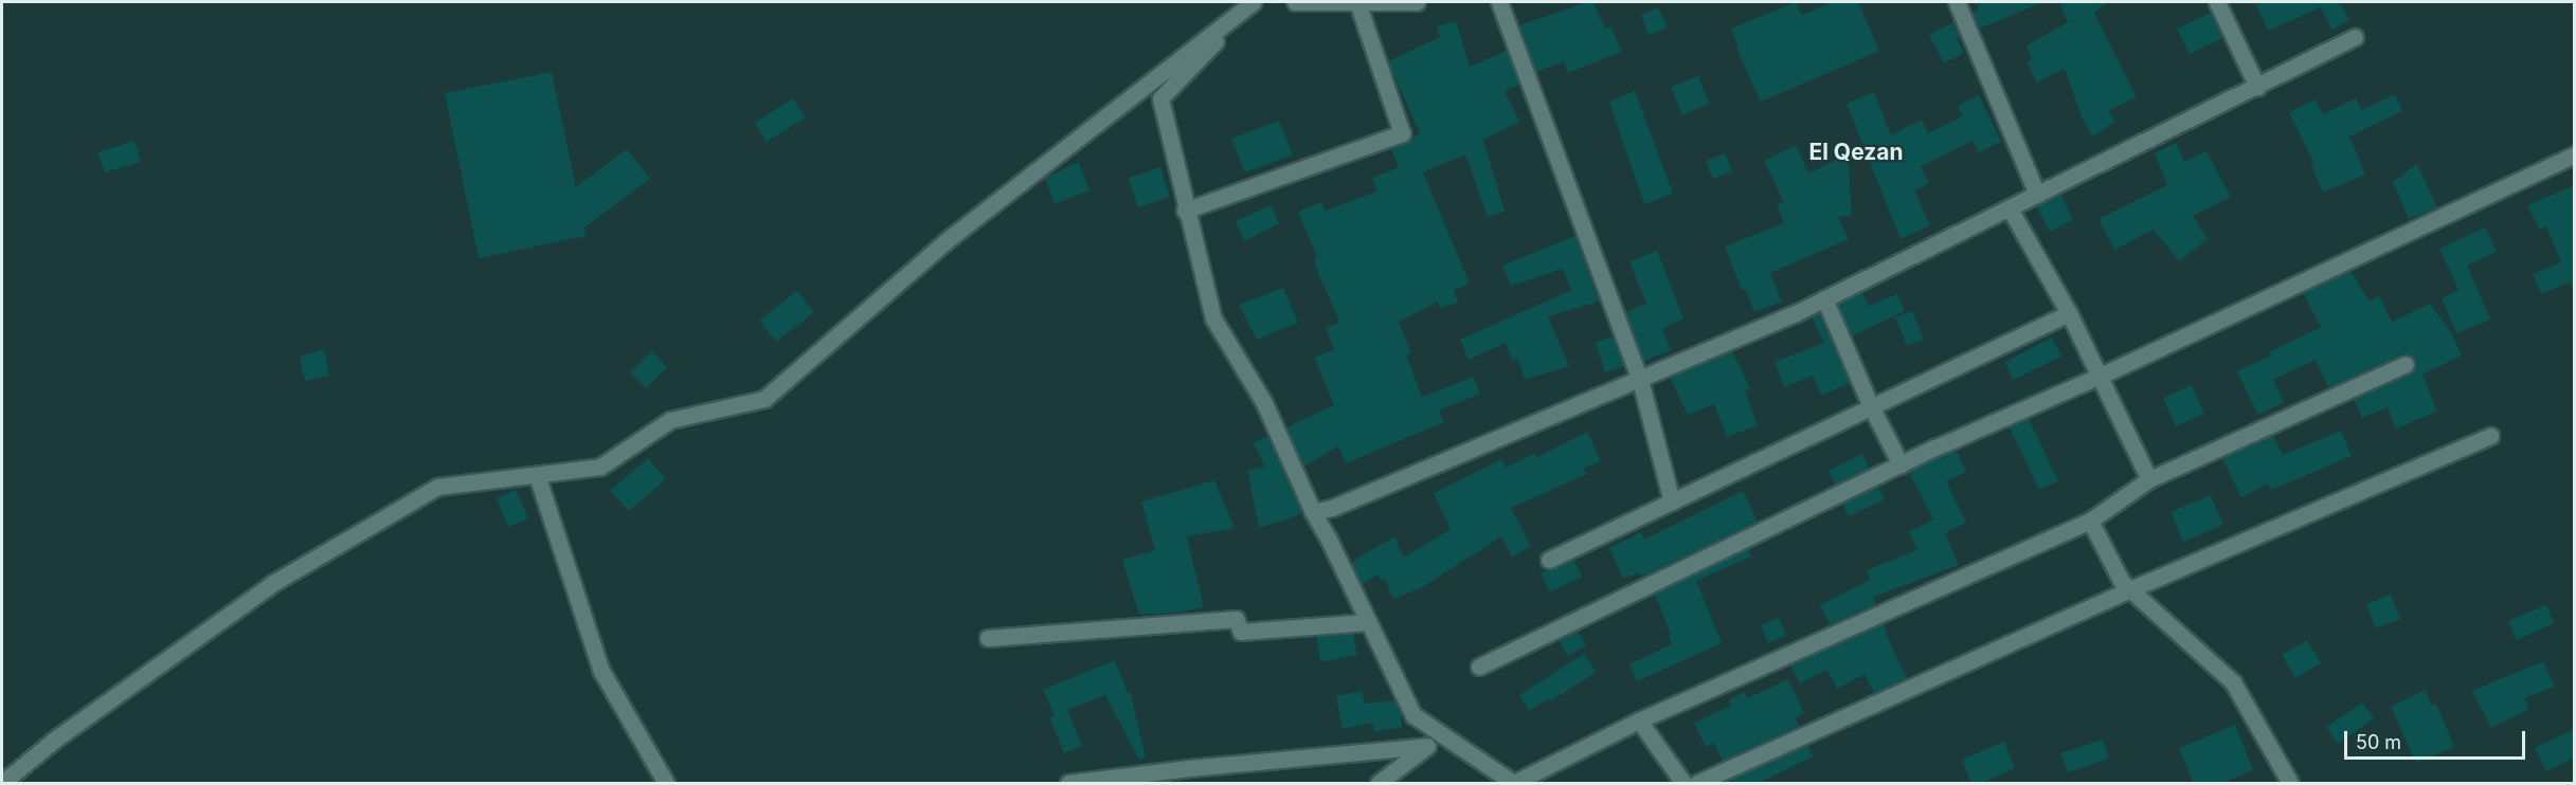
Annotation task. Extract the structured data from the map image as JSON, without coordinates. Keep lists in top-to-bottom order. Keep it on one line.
{"districts":["El Qezan"],"scale_bar":"50 m"}
